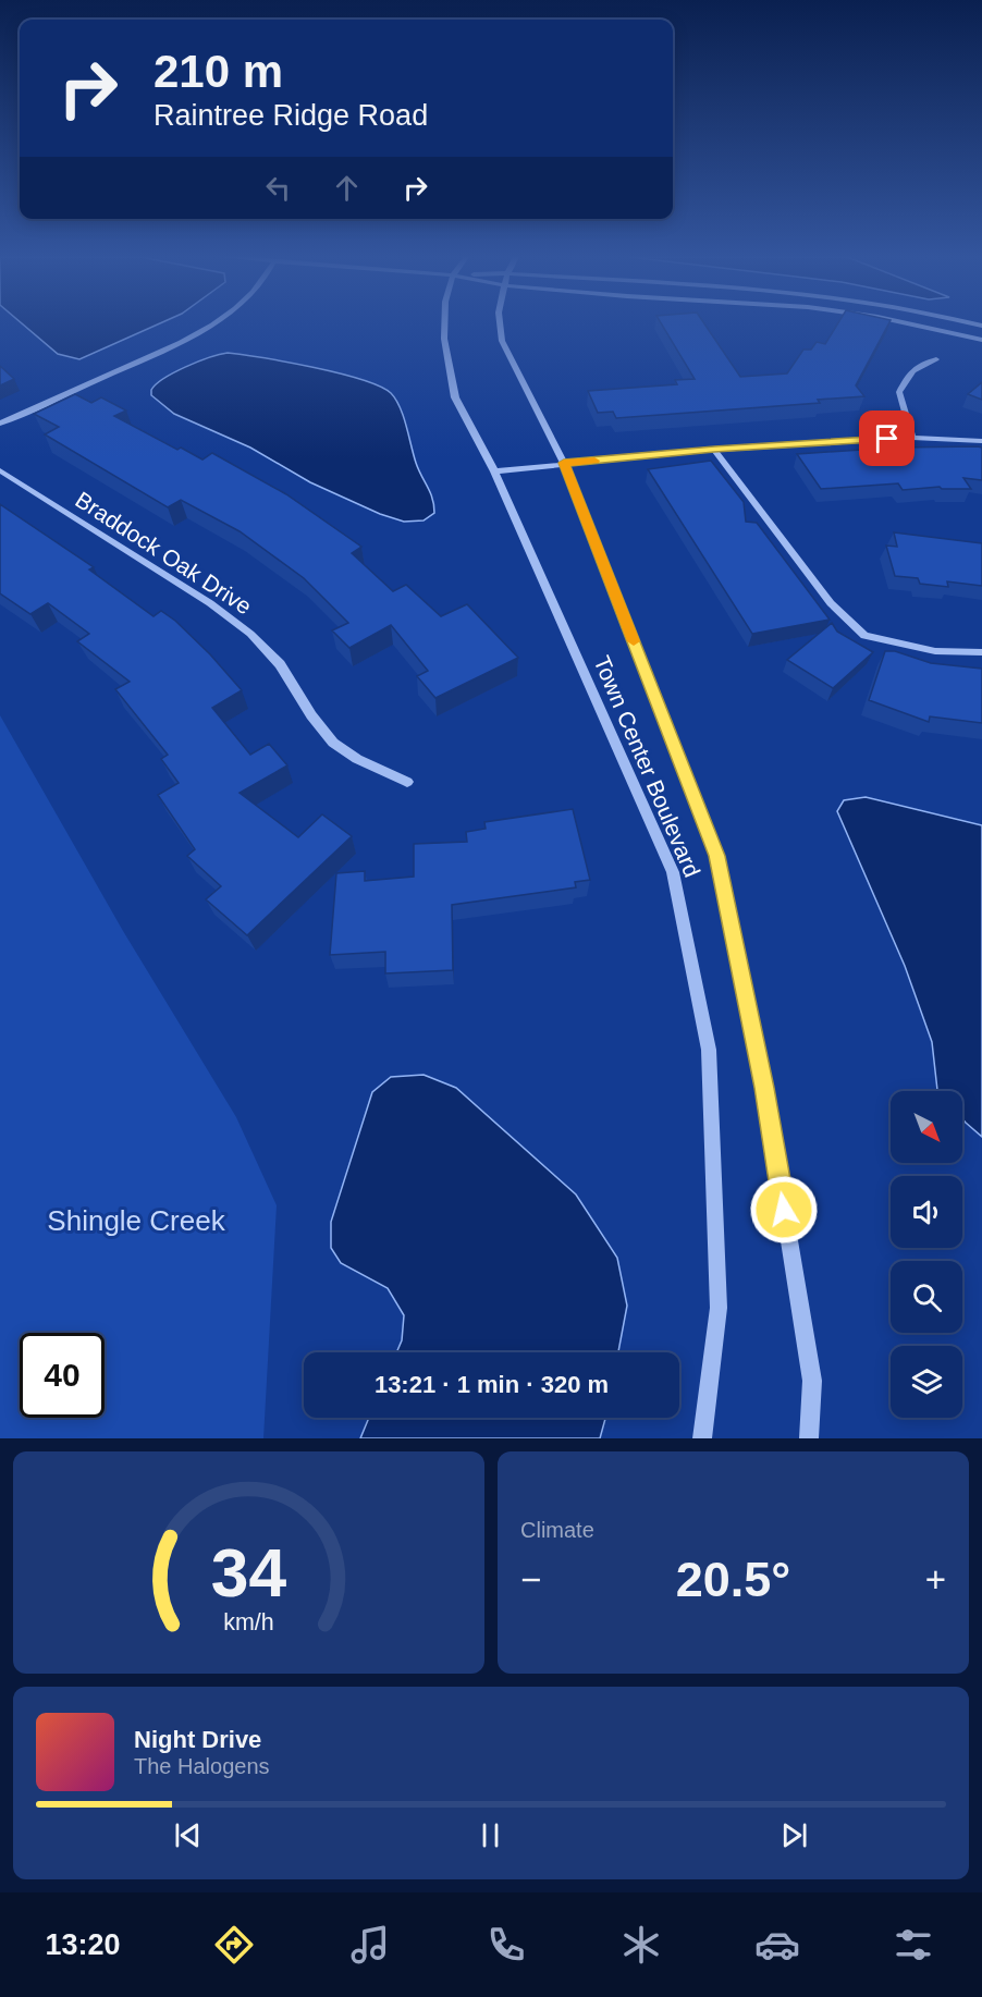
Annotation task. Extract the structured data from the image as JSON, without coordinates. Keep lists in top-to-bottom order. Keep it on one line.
{"streets":{"street":["Braddock Oak Drive","Town Center Boulevard"]},"parks":["Shingle Creek"],"north":"bottom right","page":{"turn":["210 m","Raintree Ridge Road"],"limit":"40","trip":"13:21 · 1 min · 320 m","tile":"Climate","heat":["−","20.5°","+"],"song":["Night Drive","The Halogens"],"tabs":"13:20","gauge":["34","km/h"]}}
